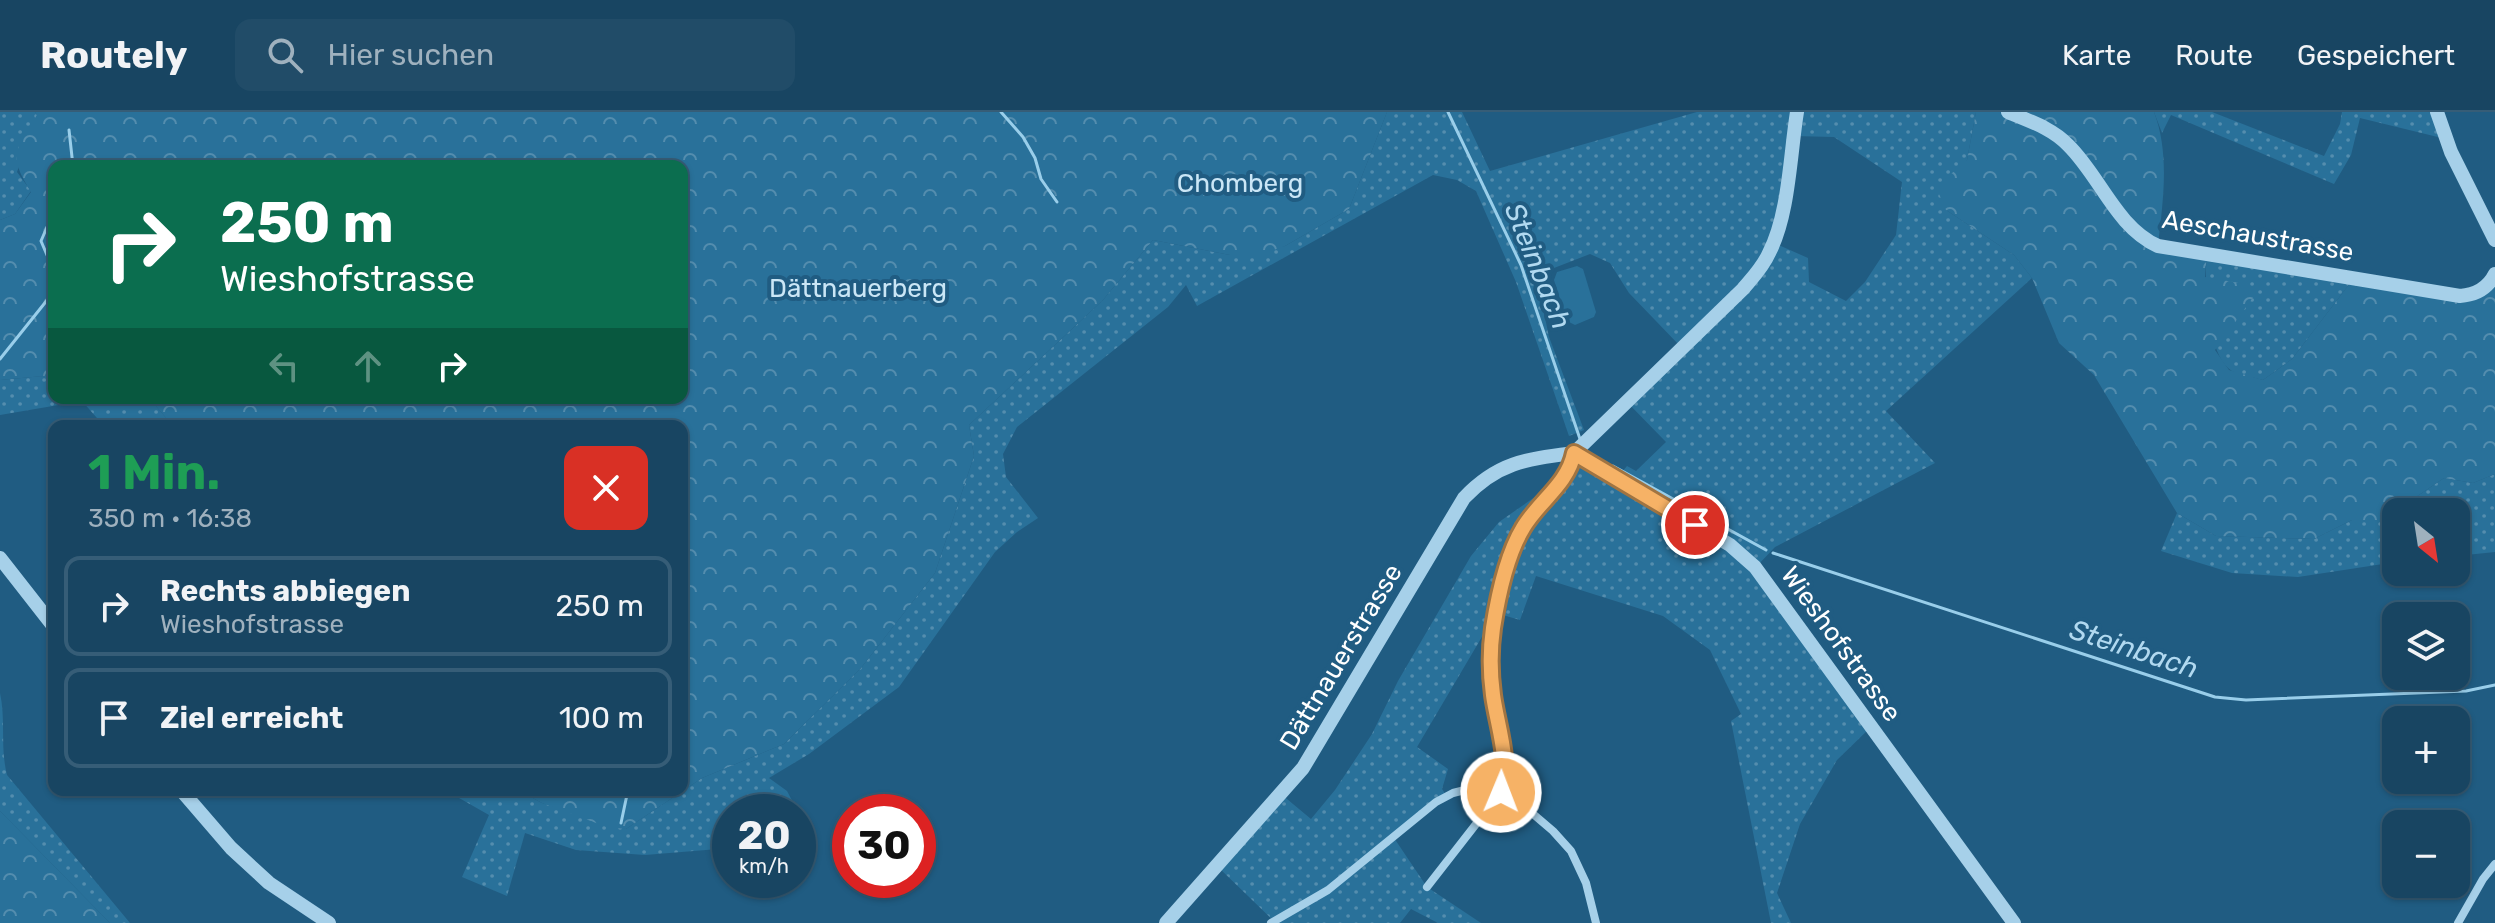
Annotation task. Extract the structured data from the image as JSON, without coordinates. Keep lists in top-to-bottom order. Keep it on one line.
{"streets":{"street":["Aeschaustrasse","Wieshofstrasse","Dättnauerstrasse"]},"crossings":[["Wieshofstrasse","Dättnauerstrasse"]],"water":["Steinbach"],"parks":["Chomberg","Dättnauerberg"],"north":"bottom right","page":{"header":"Routely","search":"Hier suchen","nav":["Karte","Route","Gespeichert"],"turn":["250 m","Wieshofstrasse"],"heading":["1 Min.","350 m · 16:38"],"map_buttons":["+","−"],"list":[{"name":"Rechts abbiegen","note":"Wieshofstrasse","value":"250 m"},{"name":"Ziel erreicht","value":"100 m"}],"speed":"20 km/h","limit":"30"}}
